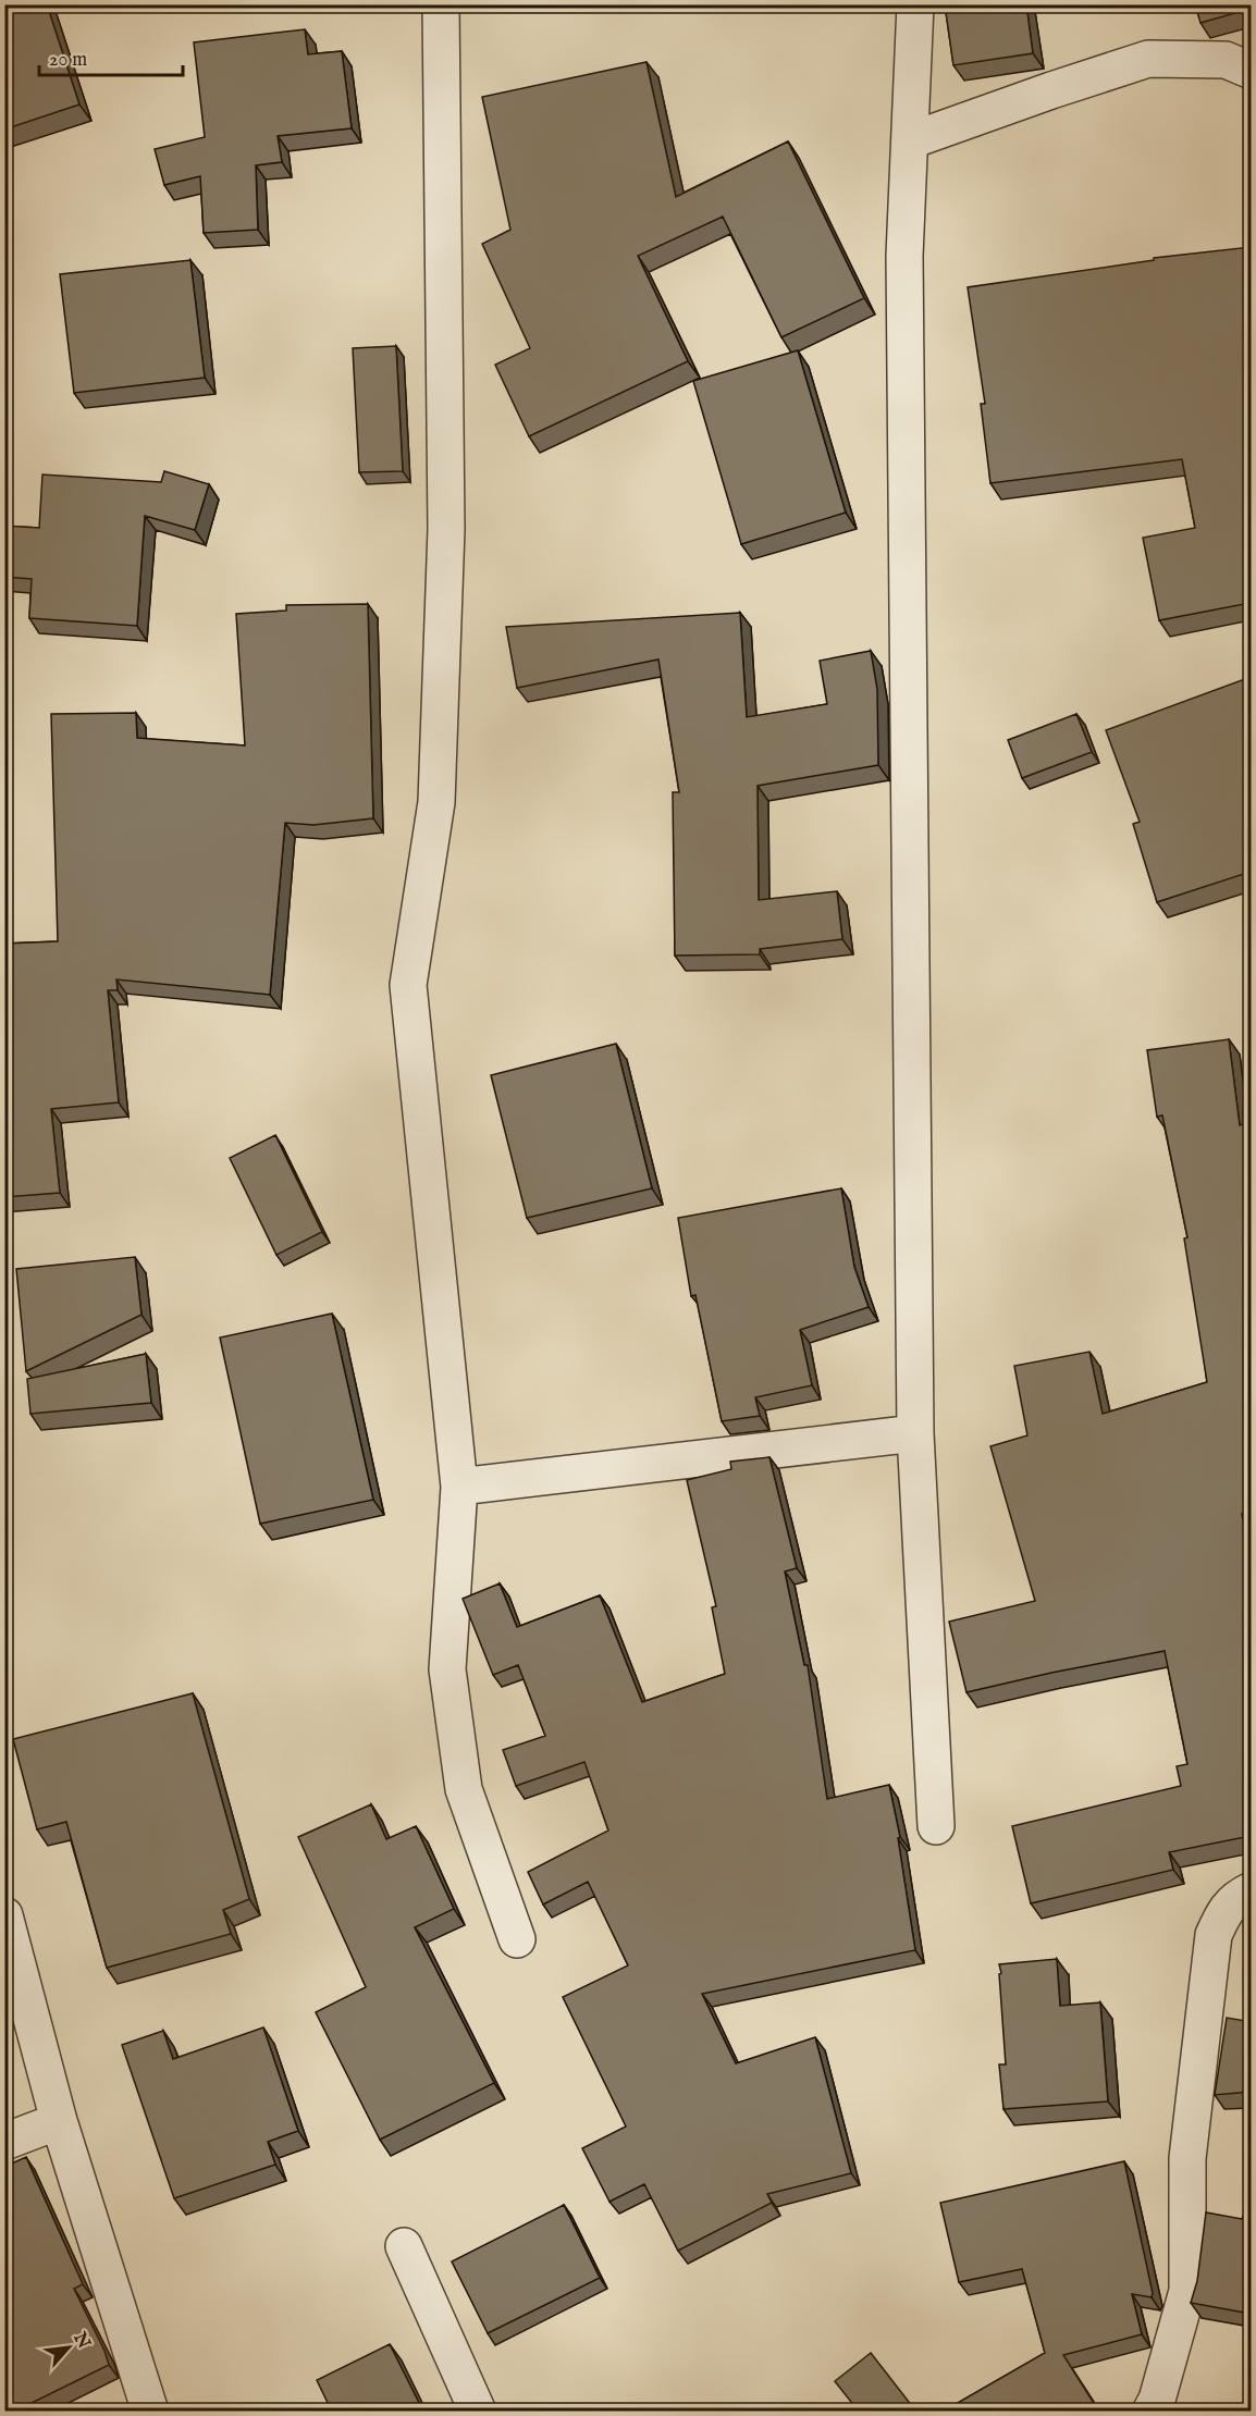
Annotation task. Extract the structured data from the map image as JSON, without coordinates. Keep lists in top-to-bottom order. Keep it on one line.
{"scale_bar":"20 m","north":"top right"}
